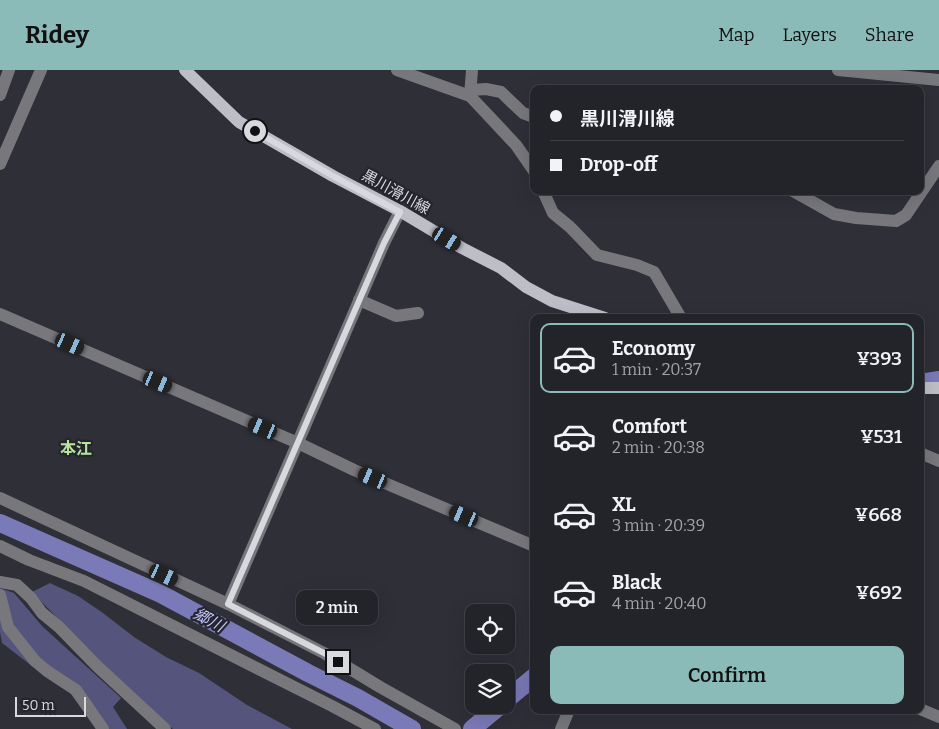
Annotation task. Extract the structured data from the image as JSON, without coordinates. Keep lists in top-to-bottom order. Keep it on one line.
{"streets":{"main road":["黒川滑川線"]},"districts":["本江"],"water":["郷川"],"scale_bar":"50 m","page":{"header":"Ridey","nav":["Map","Layers","Share"],"banner":["黒川滑川線","Drop-off"],"list":[{"name":"Economy","note":"1 min · 20:37","value":"¥393"},{"name":"Comfort","note":"2 min · 20:38","value":"¥531"},{"name":"XL","note":"3 min · 20:39","value":"¥668"},{"name":"Black","note":"4 min · 20:40","value":"¥692"}],"bubble":"2 min","buttons":"Confirm","scale":"50 m"}}
